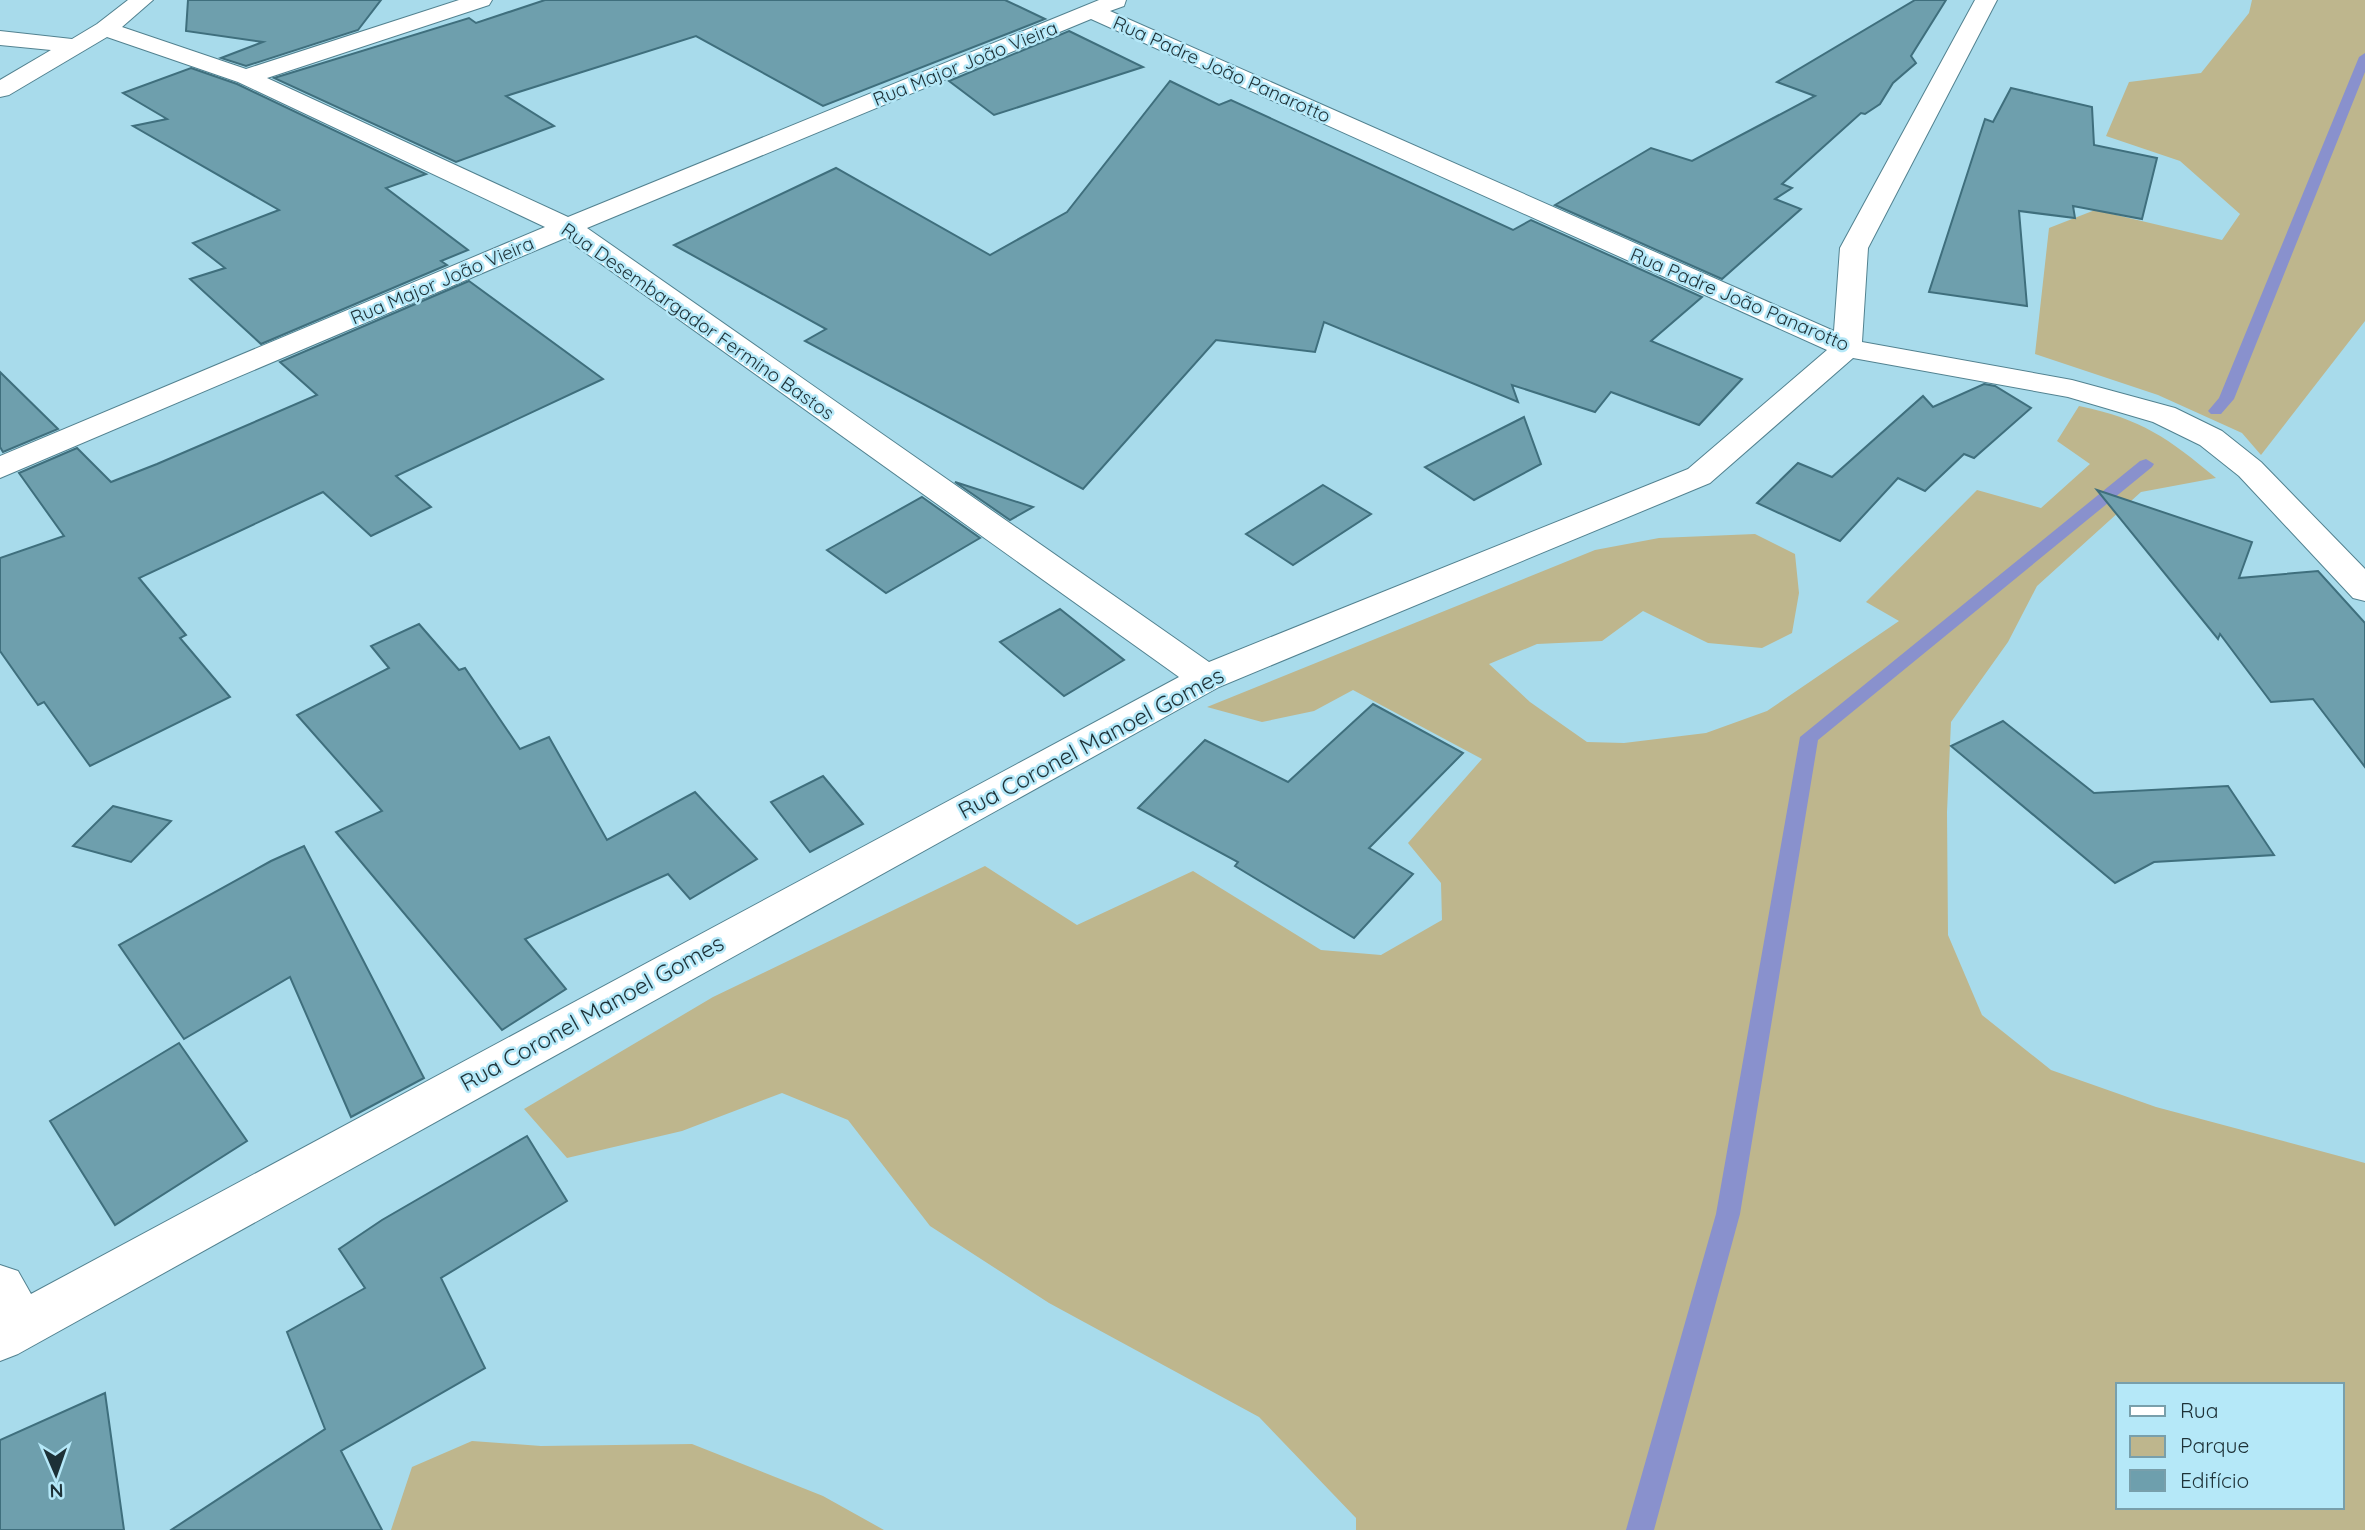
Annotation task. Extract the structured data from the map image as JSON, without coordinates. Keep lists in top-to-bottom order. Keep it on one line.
{"streets":{"street":["Rua Major João Vieira","Rua Padre João Panarotto","Rua Desembargador Fermino Bastos","Rua Coronel Manoel Gomes"]},"crossings":[["Rua Major João Vieira","Rua Padre João Panarotto"],["Rua Major João Vieira","Rua Desembargador Fermino Bastos"],["Rua Padre João Panarotto","Rua Coronel Manoel Gomes"],["Rua Desembargador Fermino Bastos","Rua Coronel Manoel Gomes"]],"legend":["Rua","Parque","Edifício"],"north":"bottom"}
